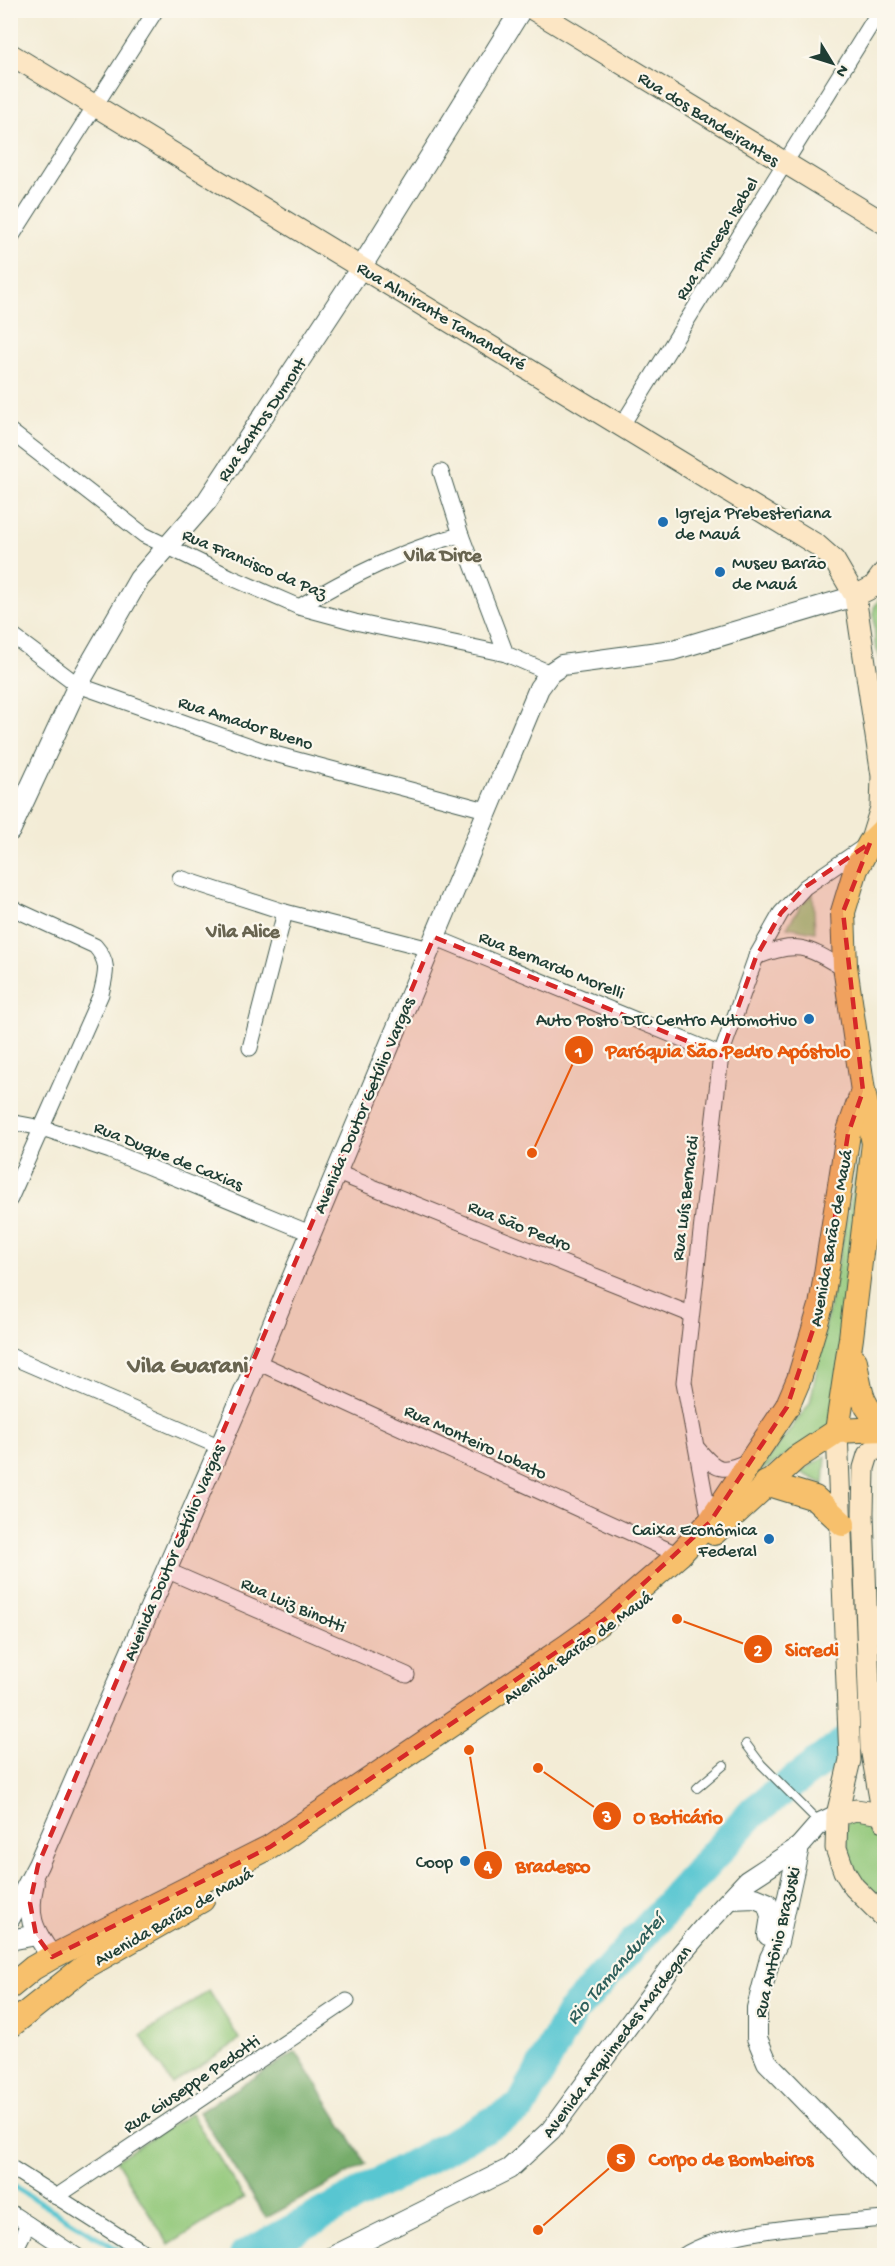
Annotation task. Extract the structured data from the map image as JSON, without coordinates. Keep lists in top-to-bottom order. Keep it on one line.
{"streets":{"main road":["Rua dos Bandeirantes","Rua Almirante Tamandaré","Avenida Barão de Mauá"],"street":["Rua Princesa Isabel","Rua Santos Dumont","Rua Francisco da Paz","Rua Amador Bueno","Rua Bernardo Morelli","Avenida Doutor Getúlio Vargas","Rua Duque de Caxias","Rua Luís Bernardi","Rua São Pedro","Rua Monteiro Lobato","Rua Luiz Binotti","Rua Antônio Brazuski","Avenida Arquimedes Mardegan","Rua Giuseppe Pedotti"]},"crossings":[["Rua dos Bandeirantes","Rua Princesa Isabel"],["Rua Princesa Isabel","Rua Almirante Tamandaré"],["Rua Almirante Tamandaré","Rua Santos Dumont"],["Rua Santos Dumont","Rua Francisco da Paz"],["Rua Santos Dumont","Rua Amador Bueno"],["Rua Francisco da Paz","Avenida Doutor Getúlio Vargas"],["Rua Amador Bueno","Avenida Doutor Getúlio Vargas"],["Rua Bernardo Morelli","Avenida Doutor Getúlio Vargas"],["Rua Bernardo Morelli","Rua Luís Bernardi"],["Avenida Doutor Getúlio Vargas","Rua Duque de Caxias"],["Avenida Doutor Getúlio Vargas","Rua São Pedro"],["Avenida Doutor Getúlio Vargas","Avenida Barão de Mauá"],["Avenida Doutor Getúlio Vargas","Rua Monteiro Lobato"],["Avenida Doutor Getúlio Vargas","Rua Luiz Binotti"],["Rua Luís Bernardi","Rua São Pedro"],["Rua Luís Bernardi","Avenida Barão de Mauá"],["Avenida Barão de Mauá","Rua Monteiro Lobato"],["Rua Antônio Brazuski","Avenida Arquimedes Mardegan"]],"districts":["Vila Dirce","Vila Alice","Vila Guarani"],"water":["Rio Tamanduateí"],"places":["Igreja Prebesteriana de Mauá","Museu Barão de Mauá","Auto Posto DTC Centro Automotivo","Paróquia São Pedro Apóstolo","Caixa Econômica Federal","Sicredi","Bradesco","O Boticário","Coop","Corpo de Bombeiros"],"north":"bottom right"}
